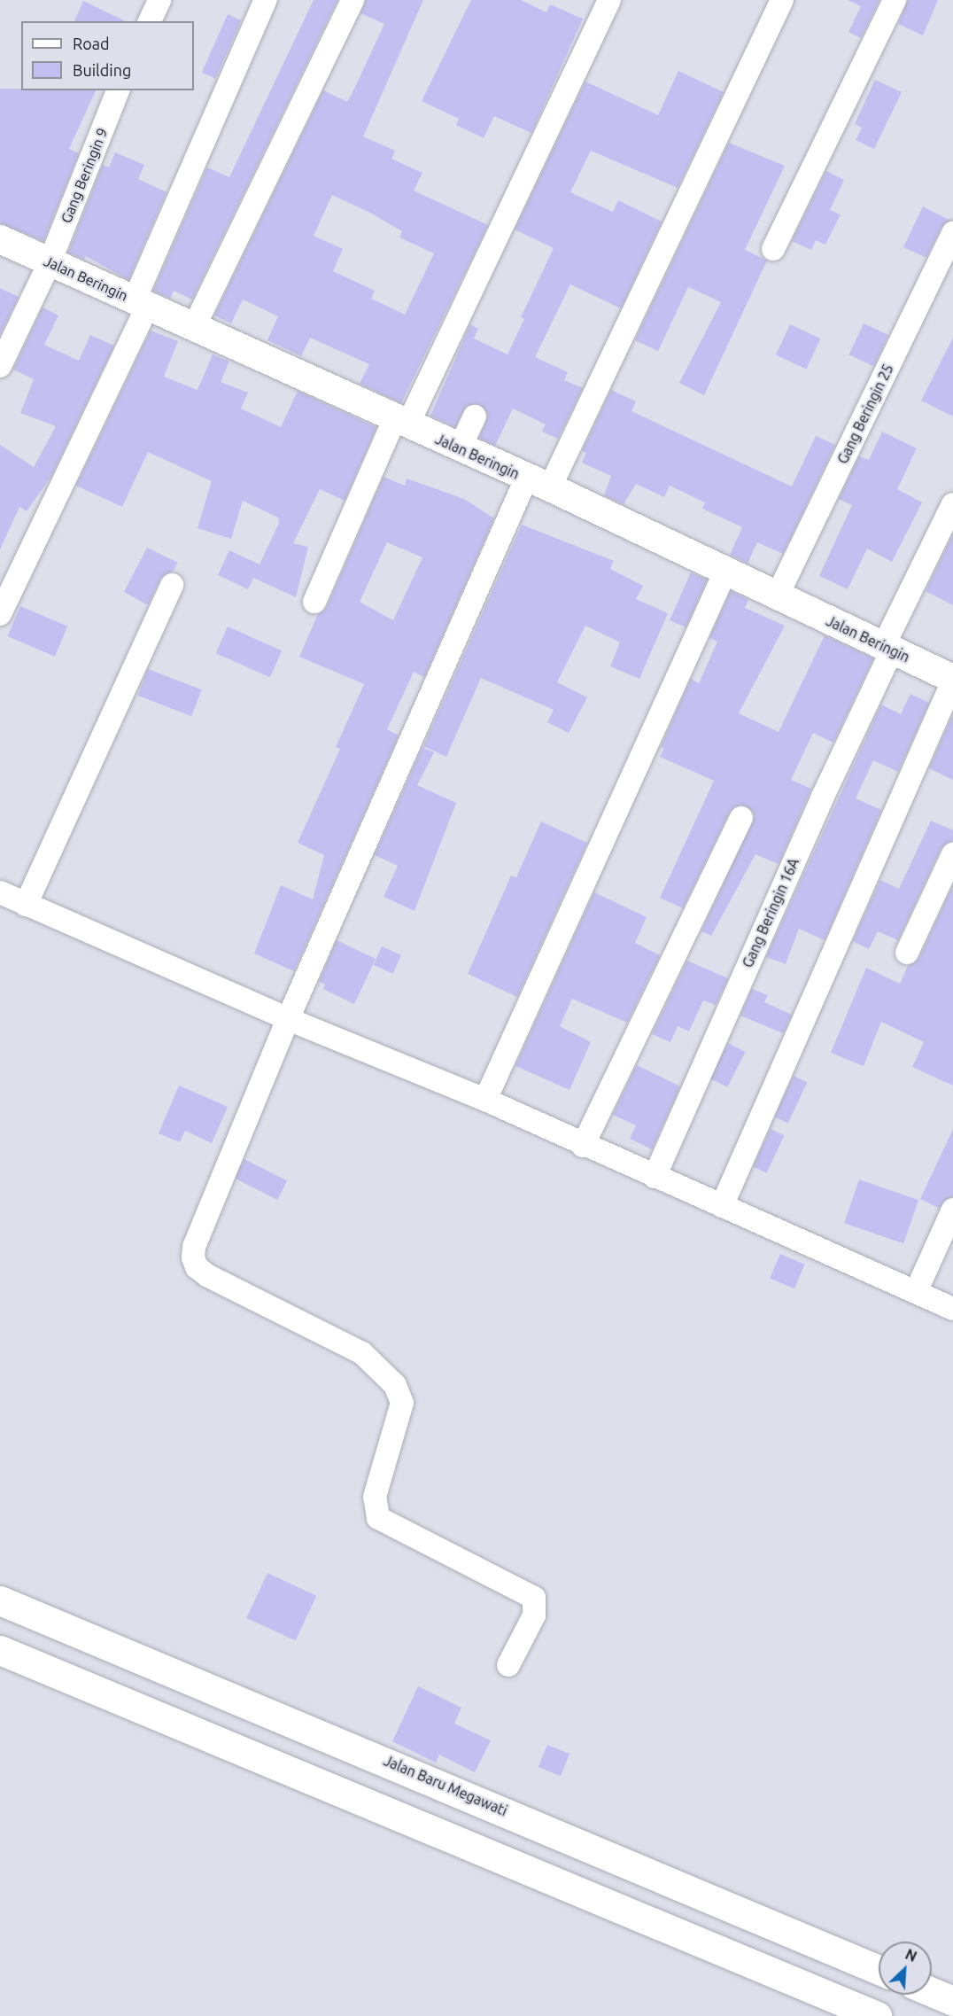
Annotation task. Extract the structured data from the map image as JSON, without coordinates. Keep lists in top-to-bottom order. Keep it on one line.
{"streets":{"highway":["Jalan Baru Megawati"],"street":["Gang Beringin 9","Jalan Beringin","Gang Beringin 25","Gang Beringin 16A"]},"crossings":[["Gang Beringin 9","Jalan Beringin"],["Jalan Beringin","Gang Beringin 25"],["Jalan Beringin","Gang Beringin 16A"]],"legend":["Road","Building"],"north":"top right"}
